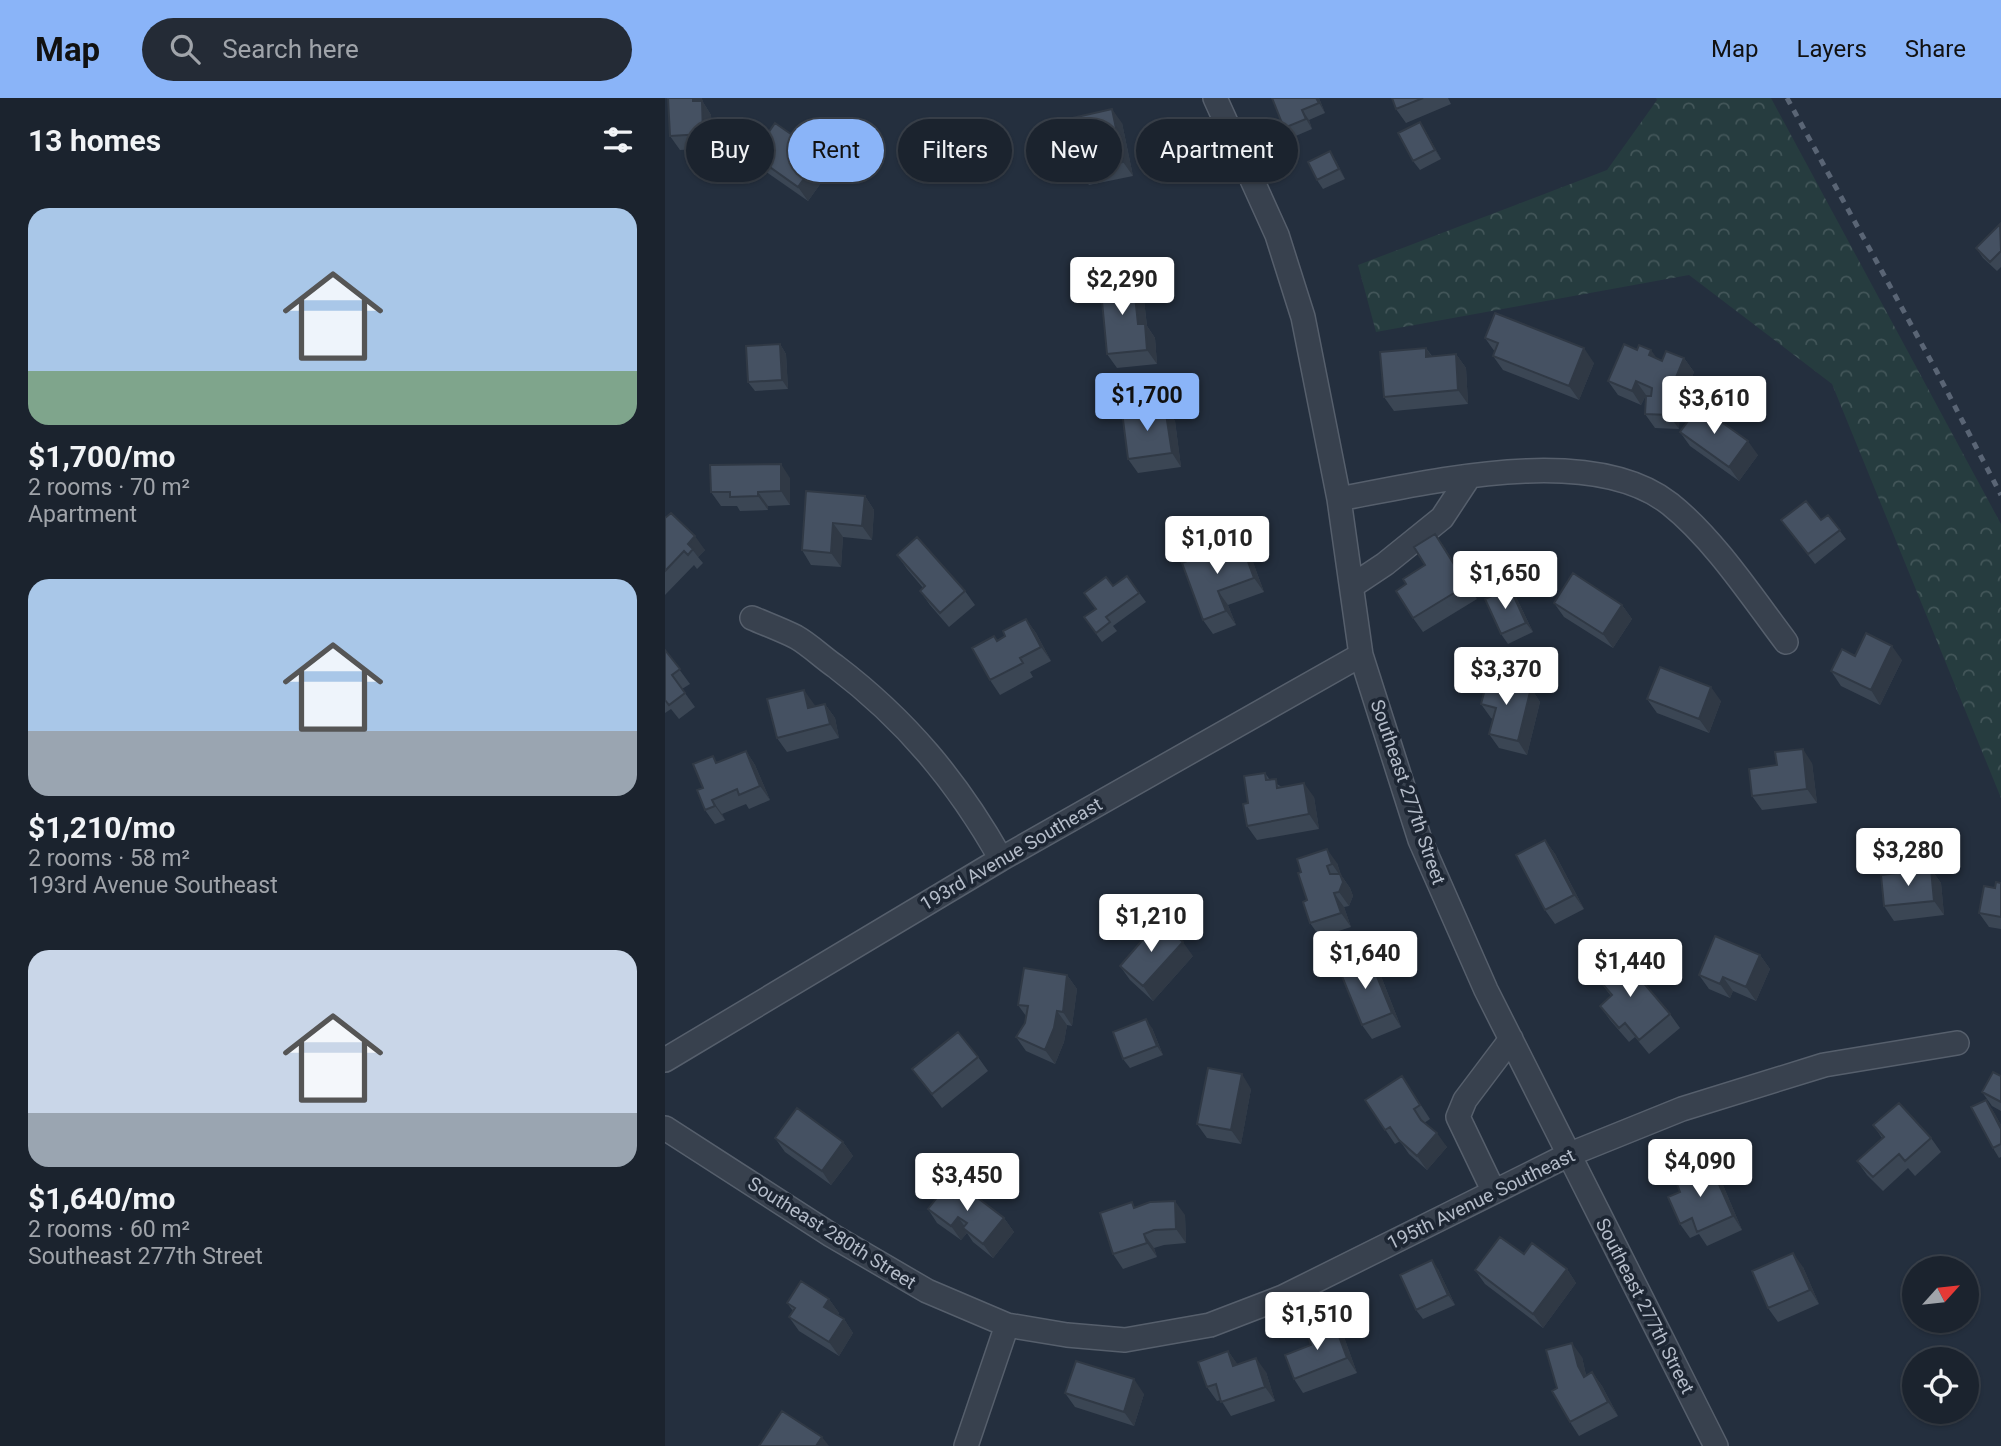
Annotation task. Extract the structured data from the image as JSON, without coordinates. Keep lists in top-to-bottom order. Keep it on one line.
{"streets":{"street":["Southeast 277th Street","193rd Avenue Southeast","195th Avenue Southeast","Southeast 280th Street"]},"crossings":[["Southeast 277th Street","193rd Avenue Southeast"],["Southeast 277th Street","195th Avenue Southeast"],["195th Avenue Southeast","Southeast 280th Street"]],"north":"top right","page":{"header":"Map","search":"Search here","nav":["Map","Layers","Share"],"heading":"13 homes","chip":["Buy","Rent","Filters","New","Apartment"],"list":[{"name":"$1,700/mo","note":"2 rooms · 70 m² · Apartment"},{"name":"$1,210/mo","note":"2 rooms · 58 m² · 193rd Avenue Southeast"},{"name":"$1,640/mo","note":"2 rooms · 60 m² · Southeast 277th Street"}],"price":["$2,290","$1,700","$3,610","$1,010","$1,650","$3,370","$3,280","$1,210","$1,640","$1,440","$4,090","$3,450","$1,510"]}}
